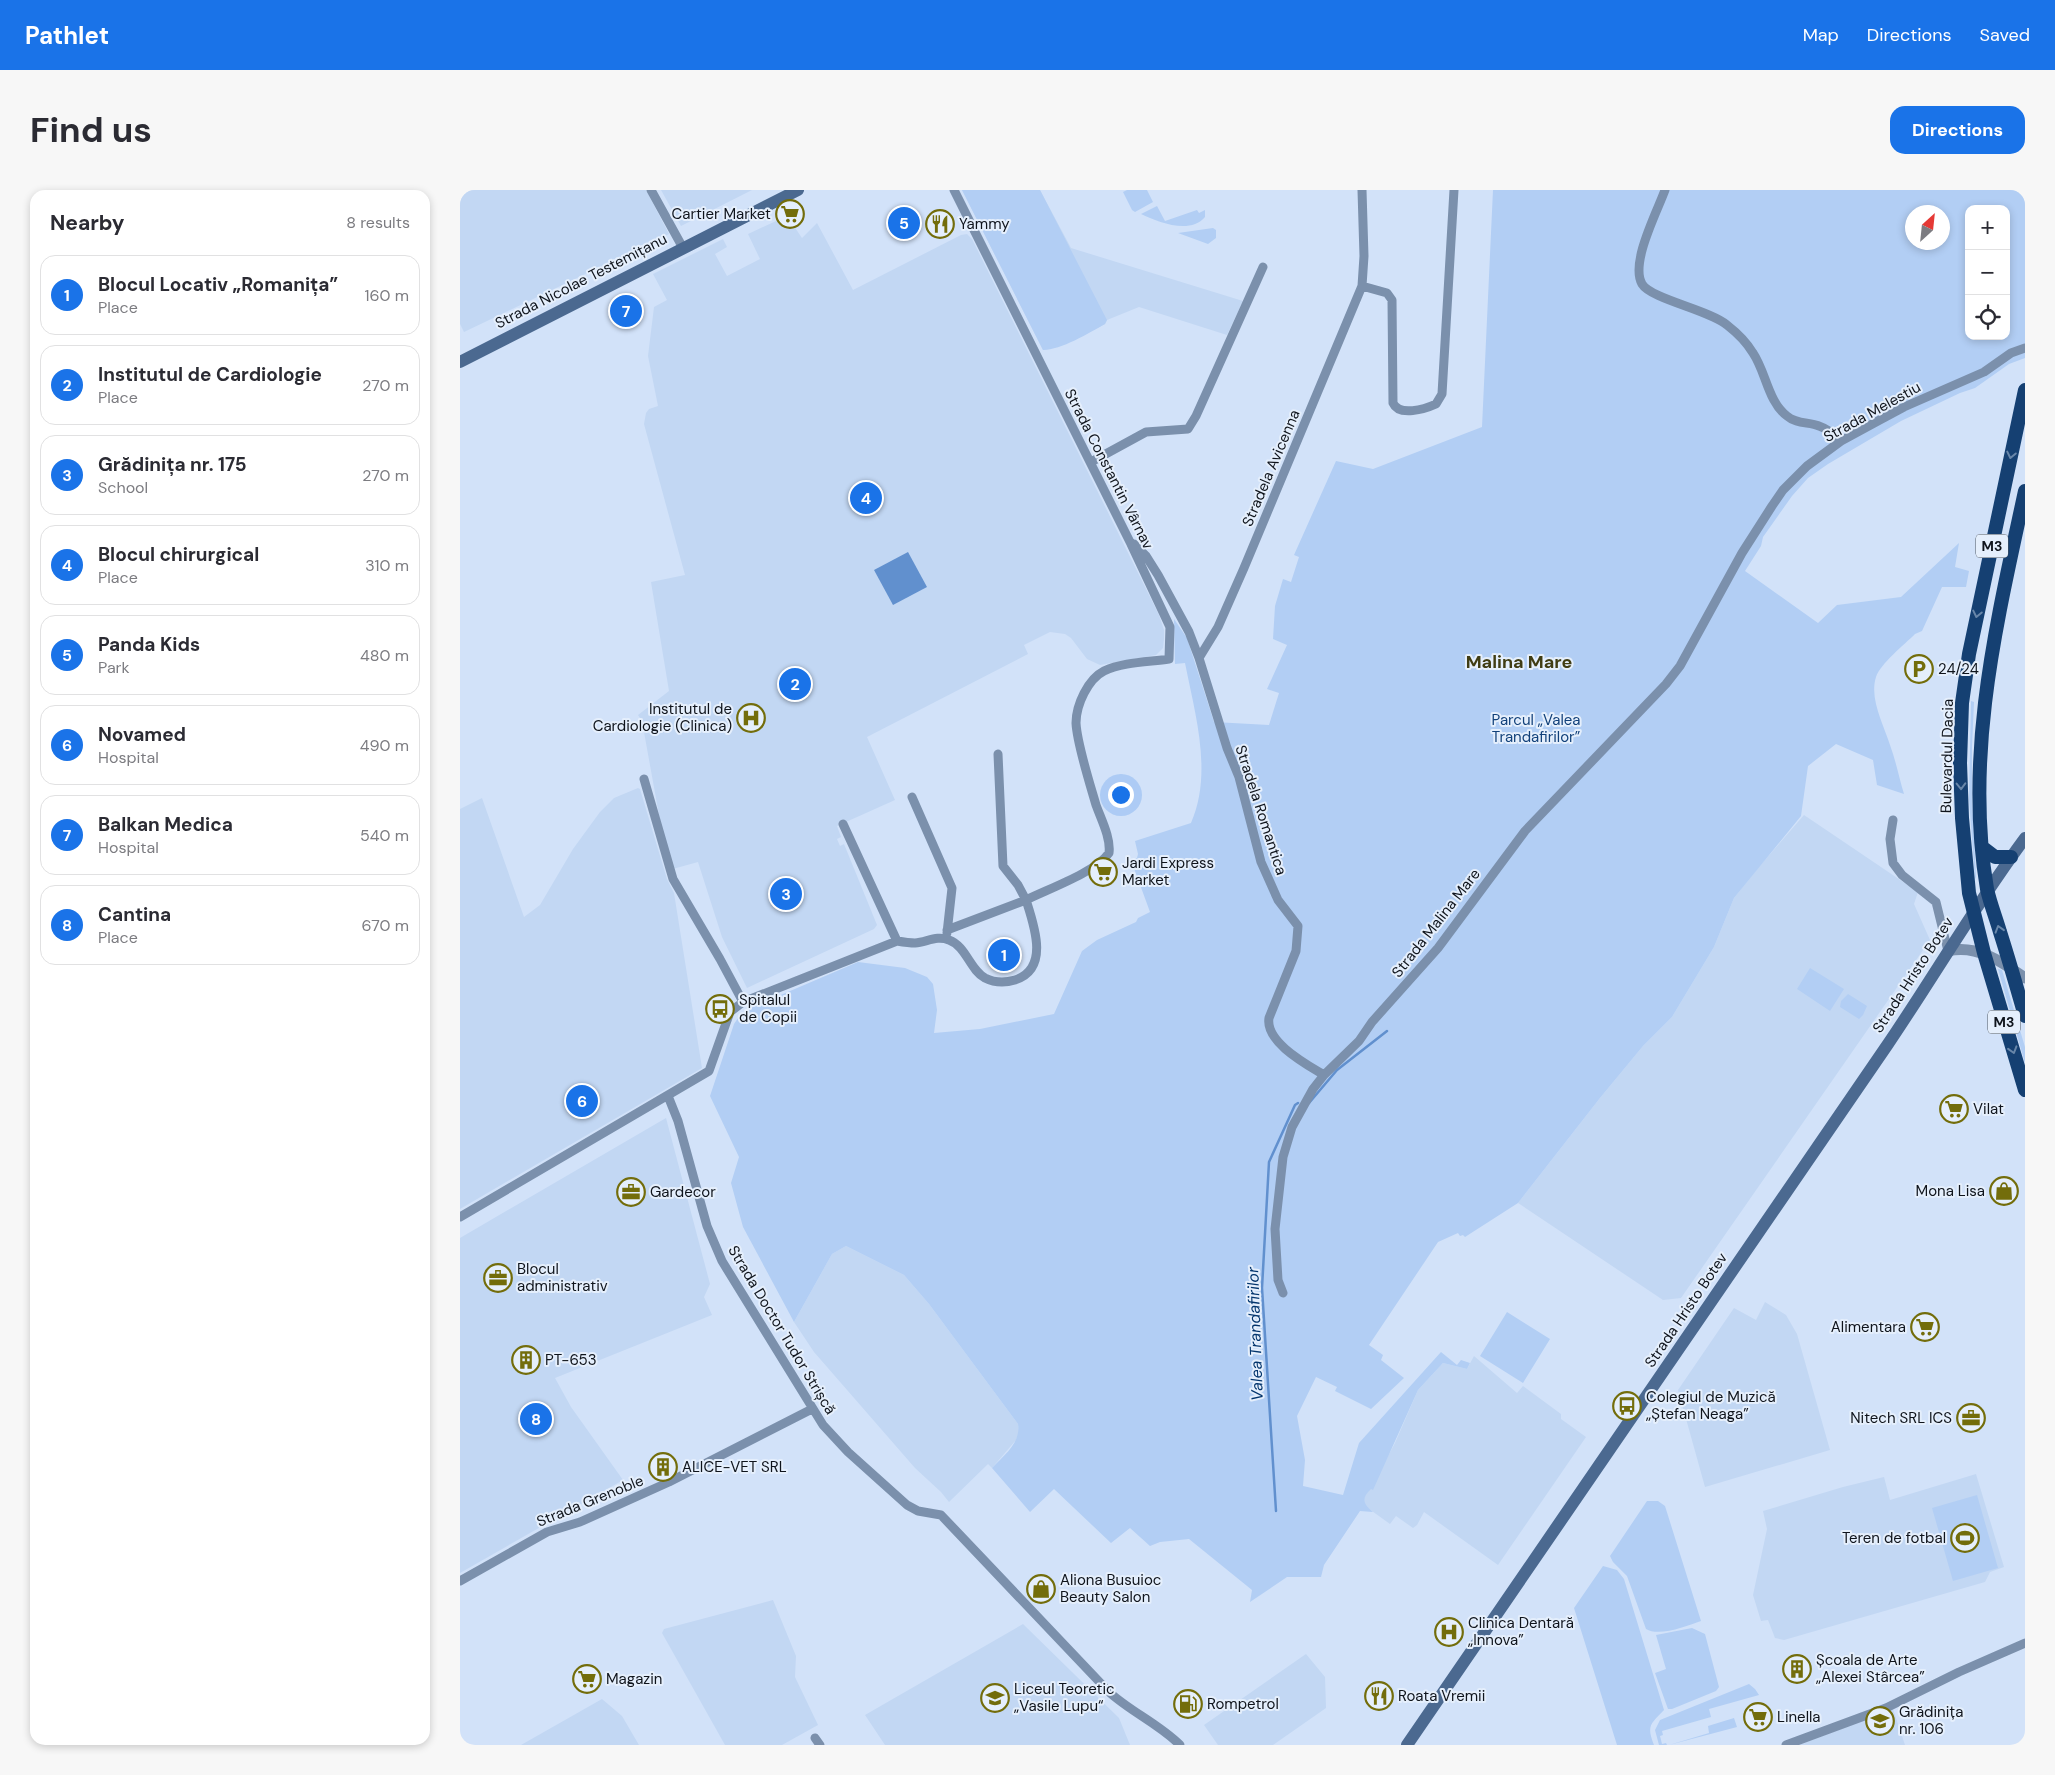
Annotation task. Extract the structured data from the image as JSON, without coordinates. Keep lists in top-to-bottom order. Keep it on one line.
{"streets":{"highway":["M3","Bulevardul Dacia"],"main road":["Strada Nicolae Testemițanu","Strada Hristo Botev"],"street":["Strada Melestiu","Stradela Avicenna","Strada Constantin Vârnav","Stradela Romantica","Strada Malina Mare","Strada Doctor Tudor Strișcă","Strada Grenoble"]},"crossings":[["Strada Melestiu","Strada Malina Mare"],["Stradela Avicenna","Stradela Romantica"],["Strada Constantin Vârnav","Stradela Romantica"],["M3","Strada Hristo Botev"],["Bulevardul Dacia","Strada Hristo Botev"],["Stradela Romantica","Strada Malina Mare"],["Strada Doctor Tudor Strișcă","Strada Grenoble"]],"districts":["Malina Mare"],"water":["Valea Trandafirilor"],"parks":["Parcul „Valea Trandafirilor”"],"places":{"supermarket":["Cartier Market","Jardi Express Market","Vilat","Alimentara","Magazin","Linella"],"restaurant":["Yammy","Roata Vremii"],"parking":["24/24"],"hospital":["Institutul de Cardiologie (Clinica)","Clinica Dentară „Innova”"],"bus stop":["Spitalul de Copii","Colegiul de Muzică „Ștefan Neaga”"],"shop":["Mona Lisa","Aliona Busuioc Beauty Salon"],"office":["Gardecor","Blocul administrativ","Nitech SRL ICS"],"building":["PT-653","ALICE-VET SRL","Școala de Arte „Alexei Stârcea”"],"sports":["Teren de fotbal"],"school or university":["Liceul Teoretic „Vasile Lupu“","Grădinița nr. 106"],"fuel station":["Rompetrol"]},"north":"top right","page":{"header":"Pathlet","nav":["Map","Directions","Saved"],"buttons":"Directions","title":"Find us","heading":["Nearby","8 results"],"map_buttons":["+","−"],"pins":["5","7","4","2","3","1","6","8"],"list":[{"mark":"1","name":"Blocul Locativ „Romanița”","note":"Place","value":"160 m"},{"mark":"2","name":"Institutul de Cardiologie","note":"Place","value":"270 m"},{"mark":"3","name":"Grădinița nr. 175","note":"School","value":"270 m"},{"mark":"4","name":"Blocul chirurgical","note":"Place","value":"310 m"},{"mark":"5","name":"Panda Kids","note":"Park","value":"480 m"},{"mark":"6","name":"Novamed","note":"Hospital","value":"490 m"},{"mark":"7","name":"Balkan Medica","note":"Hospital","value":"540 m"},{"mark":"8","name":"Cantina","note":"Place","value":"670 m"}]}}
